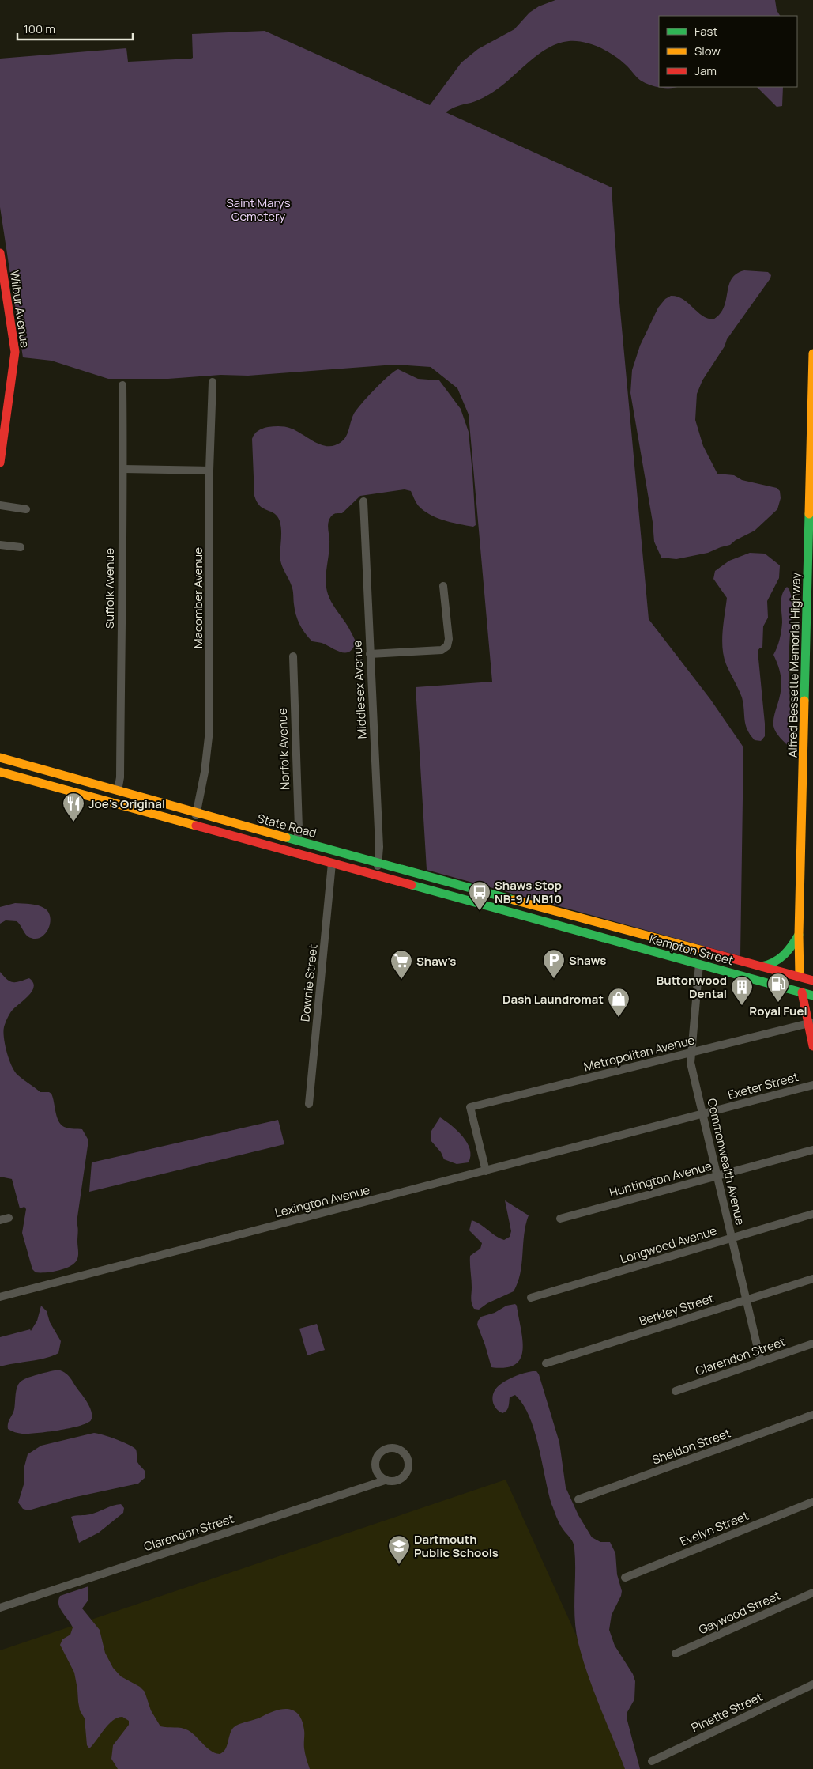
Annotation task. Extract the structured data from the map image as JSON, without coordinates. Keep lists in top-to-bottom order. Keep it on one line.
{"streets":{"main road":["Wilbur Avenue","Alfred Bessette Memorial Highway","State Road","Kempton Street"],"street":["Suffolk Avenue","Macomber Avenue","Middlesex Avenue","Norfolk Avenue","Downie Street","Metropolitan Avenue","Exeter Street","Commonwealth Avenue","Huntington Avenue","Lexington Avenue","Longwood Avenue","Berkley Street","Clarendon Street","Sheldon Street","Evelyn Street","Gaywood Street","Pinette Street"]},"crossings":[["Suffolk Avenue","State Road"],["Macomber Avenue","State Road"],["Alfred Bessette Memorial Highway","Kempton Street"],["Alfred Bessette Memorial Highway","Metropolitan Avenue"],["Middlesex Avenue","State Road"],["Norfolk Avenue","State Road"],["State Road","Kempton Street"],["State Road","Downie Street"],["Kempton Street","Commonwealth Avenue"],["Metropolitan Avenue","Commonwealth Avenue"],["Metropolitan Avenue","Lexington Avenue"],["Exeter Street","Commonwealth Avenue"],["Exeter Street","Lexington Avenue"],["Commonwealth Avenue","Huntington Avenue"],["Commonwealth Avenue","Longwood Avenue"],["Commonwealth Avenue","Berkley Street"],["Commonwealth Avenue","Clarendon Street"]],"parks":["Saint Marys Cemetery"],"places":{"restaurant":["Joe's Original"],"bus stop":["Shaws Stop NB-9 / NB10"],"parking":["Shaws"],"supermarket":["Shaw's"],"fuel station":["Royal Fuel"],"building":["Buttonwood Dental"],"shop":["Dash Laundromat"],"school or university":["Dartmouth Public Schools"]},"legend":["Fast","Slow","Jam"],"scale_bar":"100 m"}
